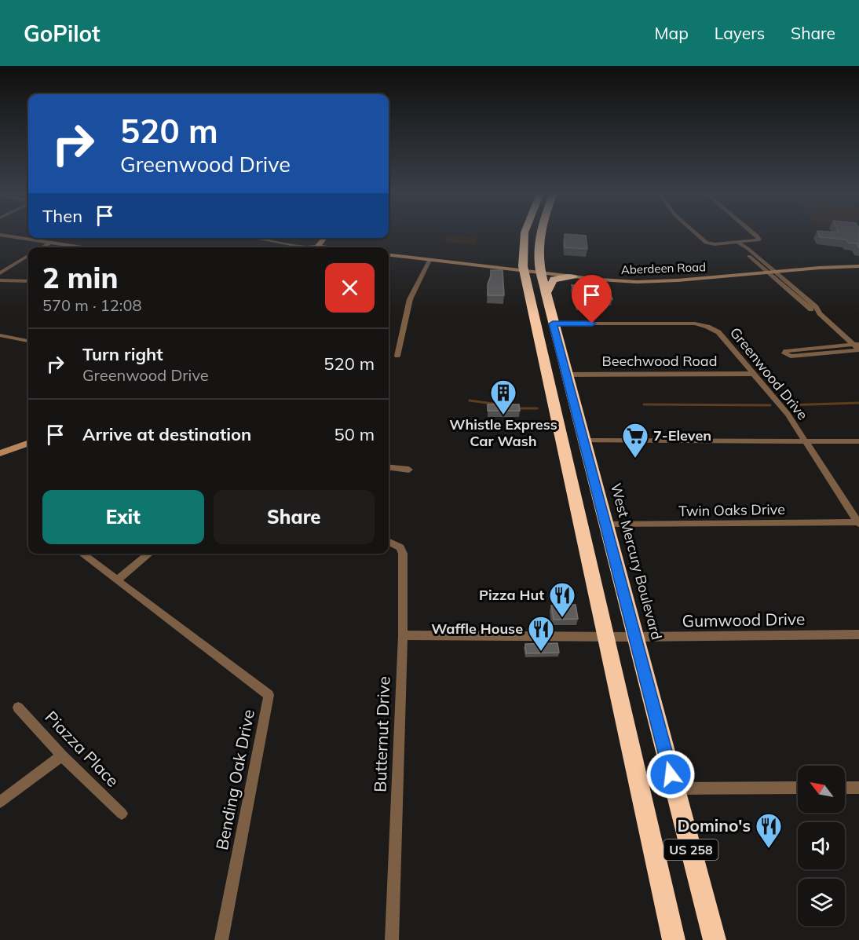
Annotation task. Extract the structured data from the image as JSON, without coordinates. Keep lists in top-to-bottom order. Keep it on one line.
{"streets":{"highway":["West Mercury Boulevard","US 258"],"main road":["Aberdeen Road"],"street":["Beechwood Road","Greenwood Drive","Twin Oaks Drive","Gumwood Drive","Butternut Drive","Piazza Place","Bending Oak Drive"]},"crossings":[["Aberdeen Road","West Mercury Boulevard"],["Aberdeen Road","US 258"],["Beechwood Road","Greenwood Drive"],["Beechwood Road","West Mercury Boulevard"],["Greenwood Drive","Twin Oaks Drive"],["Greenwood Drive","West Mercury Boulevard"],["Twin Oaks Drive","West Mercury Boulevard"],["West Mercury Boulevard","Gumwood Drive"],["Gumwood Drive","Butternut Drive"],["Gumwood Drive","US 258"]],"places":{"building":["Whistle Express Car Wash"],"supermarket":["7-Eleven"],"restaurant":["Pizza Hut","Waffle House","Domino's"]},"north":"top left","page":{"header":"GoPilot","nav":["Map","Layers","Share"],"turn":["520 m","Greenwood Drive"],"then":"Then","heading":["2 min","570 m · 12:08"],"list":[{"name":"Turn right","note":"Greenwood Drive","value":"520 m"},{"name":"Arrive at destination","value":"50 m"}],"buttons":["Exit","Share"]}}
